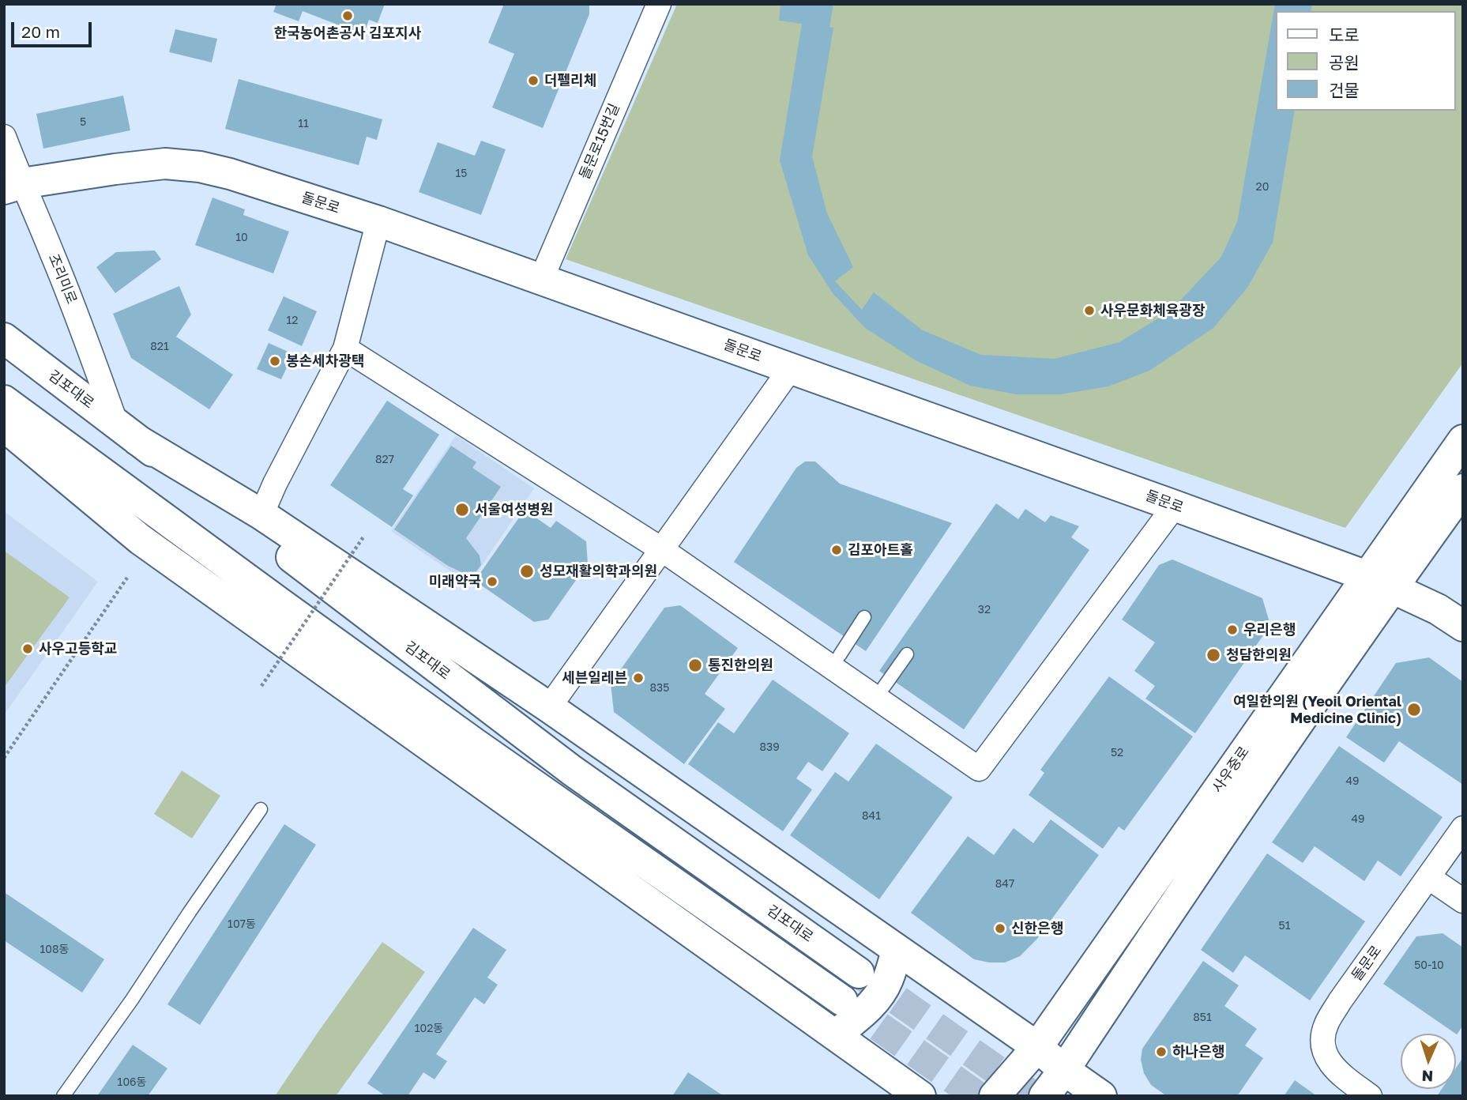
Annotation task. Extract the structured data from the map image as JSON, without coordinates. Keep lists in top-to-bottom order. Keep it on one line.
{"streets":{"main road":["돌문로","김포대로","사우중로"],"street":["돌문로15번길","조리미로"]},"crossings":[["돌문로15번길","돌문로"],["돌문로","조리미로"],["돌문로","사우중로"],["조리미로","김포대로"]],"places":["한국농어촌공사 김포지사","더펠리체","사우문화체육광장","봉손세차광택","서울여성병원","김포아트홀","성모재활의학과의원","미래약국","우리은행","사우고등학교","청담한의원","통진한의원","세븐일레븐","여일한의원 (Yeoil Oriental Medicine Clinic)","신한은행","하나은행"],"house_numbers":["5","11","15","20","10","12","821","827","32","835","839","52","49","841","49","847","107동","51","108동","50-10","851","102동","106동"],"legend":["도로","공원","건물"],"scale_bar":"20 m","north":"bottom"}
